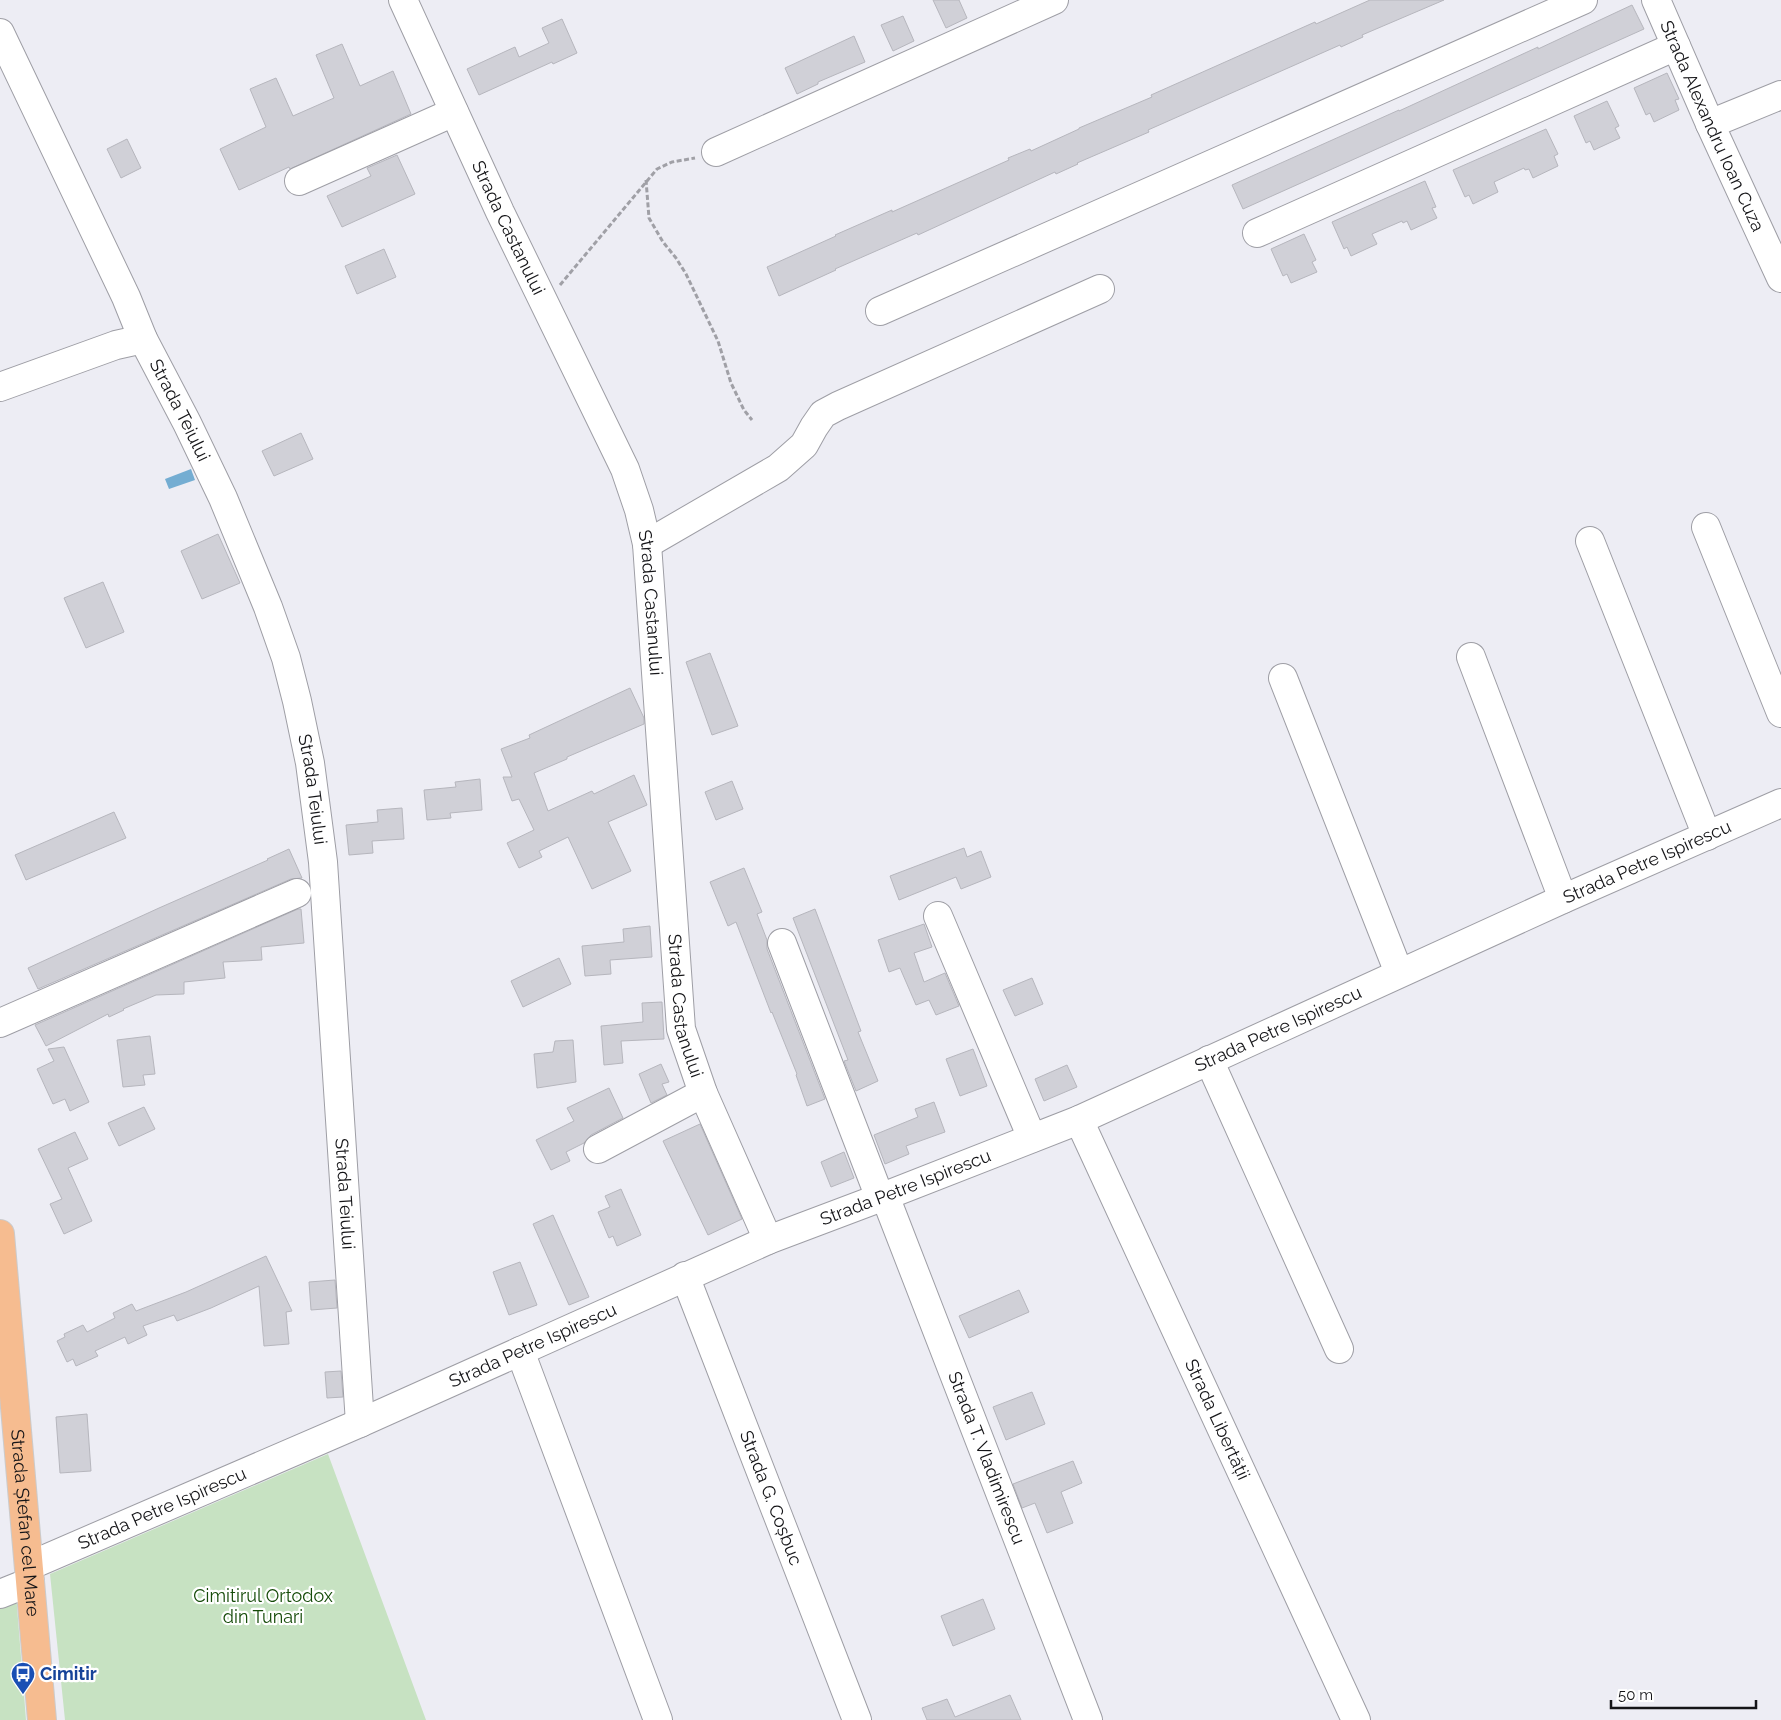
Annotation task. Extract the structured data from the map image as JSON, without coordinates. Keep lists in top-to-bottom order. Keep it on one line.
{"streets":{"main road":["Strada Ștefan cel Mare"],"street":["Strada Alexandru Ioan Cuza","Strada Castanului","Strada Teiului","Strada Petre Ispirescu","Strada Libertății","Strada T. Vladimirescu","Strada G. Coșbuc"]},"crossings":[["Strada Castanului","Strada Petre Ispirescu"],["Strada Teiului","Strada Petre Ispirescu"],["Strada Petre Ispirescu","Strada Libertății"],["Strada Petre Ispirescu","Strada T. Vladimirescu"],["Strada Petre Ispirescu","Strada G. Coșbuc"],["Strada Petre Ispirescu","Strada Ștefan cel Mare"]],"parks":["Cimitirul Ortodox din Tunari"],"places":{"bus stop":["Cimitir"]},"scale_bar":"50 m"}
